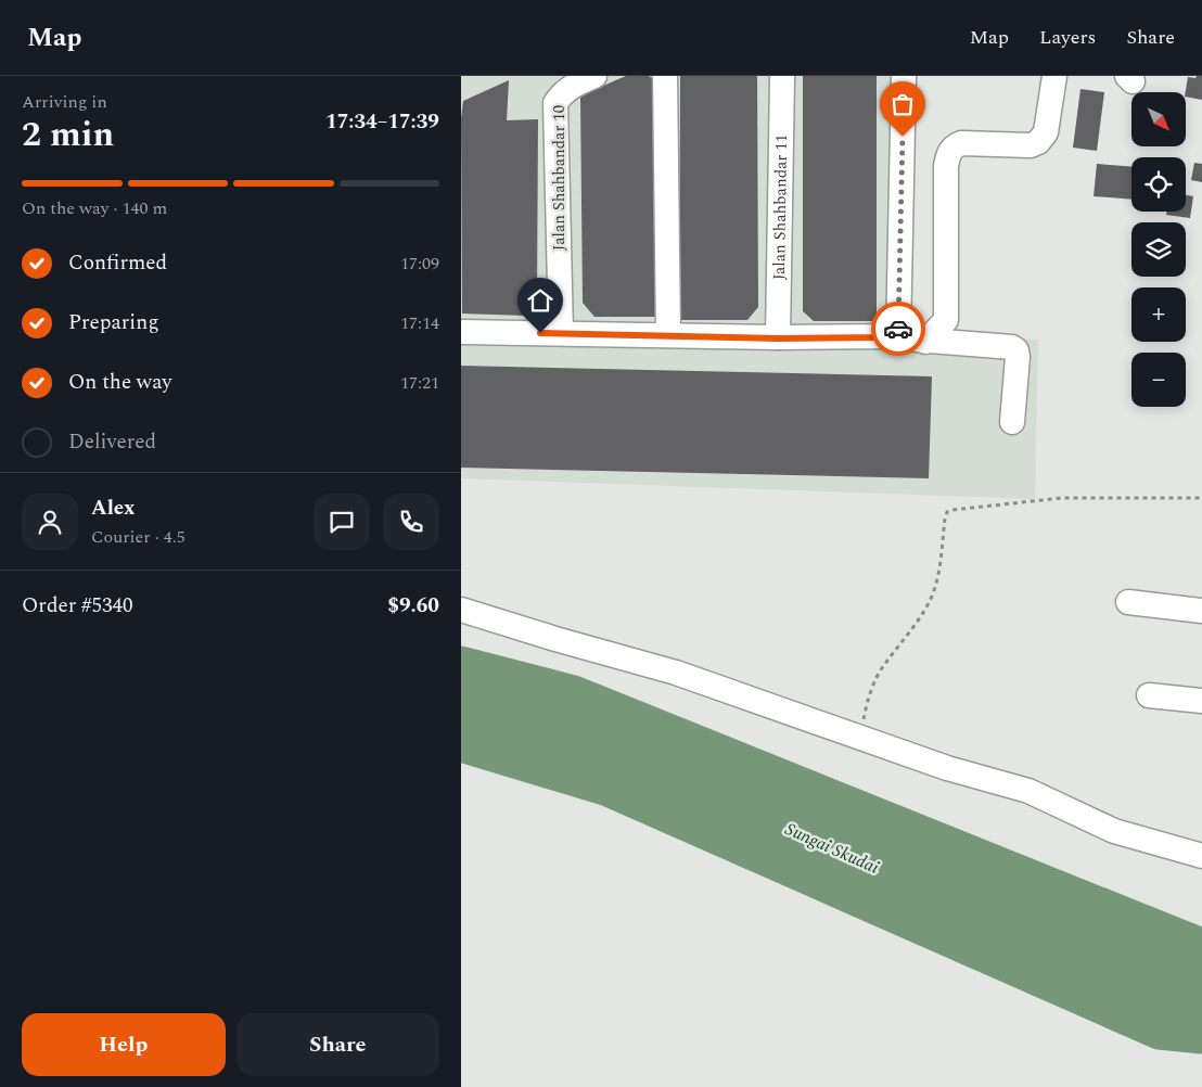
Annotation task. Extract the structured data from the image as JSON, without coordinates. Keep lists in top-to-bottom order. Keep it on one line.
{"streets":{"street":["Jalan Shahbandar 10","Jalan Shahbandar 11"]},"water":["Sungai Skudai"],"north":"bottom right","page":{"header":"Map","nav":["Map","Layers","Share"],"heading":["2 min","Arriving in","17:34–17:39"],"panel":["Alex","Courier · 4.5","Order #5340","$9.60"],"map_buttons":["+","−"],"bar":"On the way · 140 m","list":[["Confirmed","17:09"],["Preparing","17:14"],["On the way","17:21"],"Delivered"],"buttons":["Help","Share"]}}
